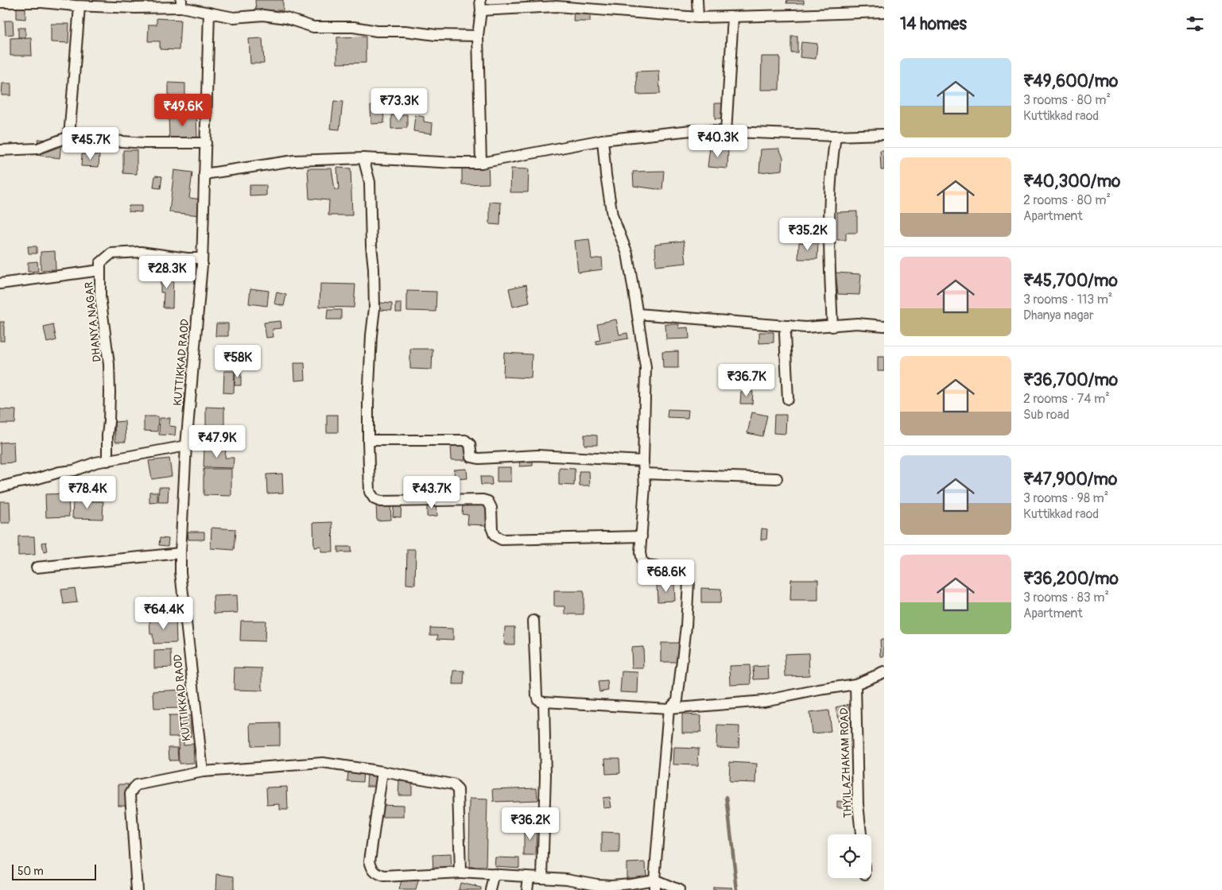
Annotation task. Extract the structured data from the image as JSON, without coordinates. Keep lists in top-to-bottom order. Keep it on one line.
{"streets":{"street":["DHANYA NAGAR","KUTTIKKAD RAOD","THYILAZHAKAM ROAD"]},"crossings":[["DHANYA NAGAR","KUTTIKKAD RAOD"]],"scale_bar":"50 m","page":{"heading":"14 homes","list":[{"name":"₹49,600/mo","note":"3 rooms · 80 m² · Kuttikkad raod"},{"name":"₹40,300/mo","note":"2 rooms · 80 m² · Apartment"},{"name":"₹45,700/mo","note":"3 rooms · 113 m² · Dhanya nagar"},{"name":"₹36,700/mo","note":"2 rooms · 74 m² · Sub road"},{"name":"₹47,900/mo","note":"3 rooms · 98 m² · Kuttikkad raod"},{"name":"₹36,200/mo","note":"3 rooms · 83 m² · Apartment"}],"price":["₹73.3K","₹49.6K","₹40.3K","₹45.7K","₹35.2K","₹28.3K","₹58K","₹36.7K","₹47.9K","₹78.4K","₹43.7K","₹68.6K","₹64.4K","₹36.2K"],"scale":"50 m"}}
